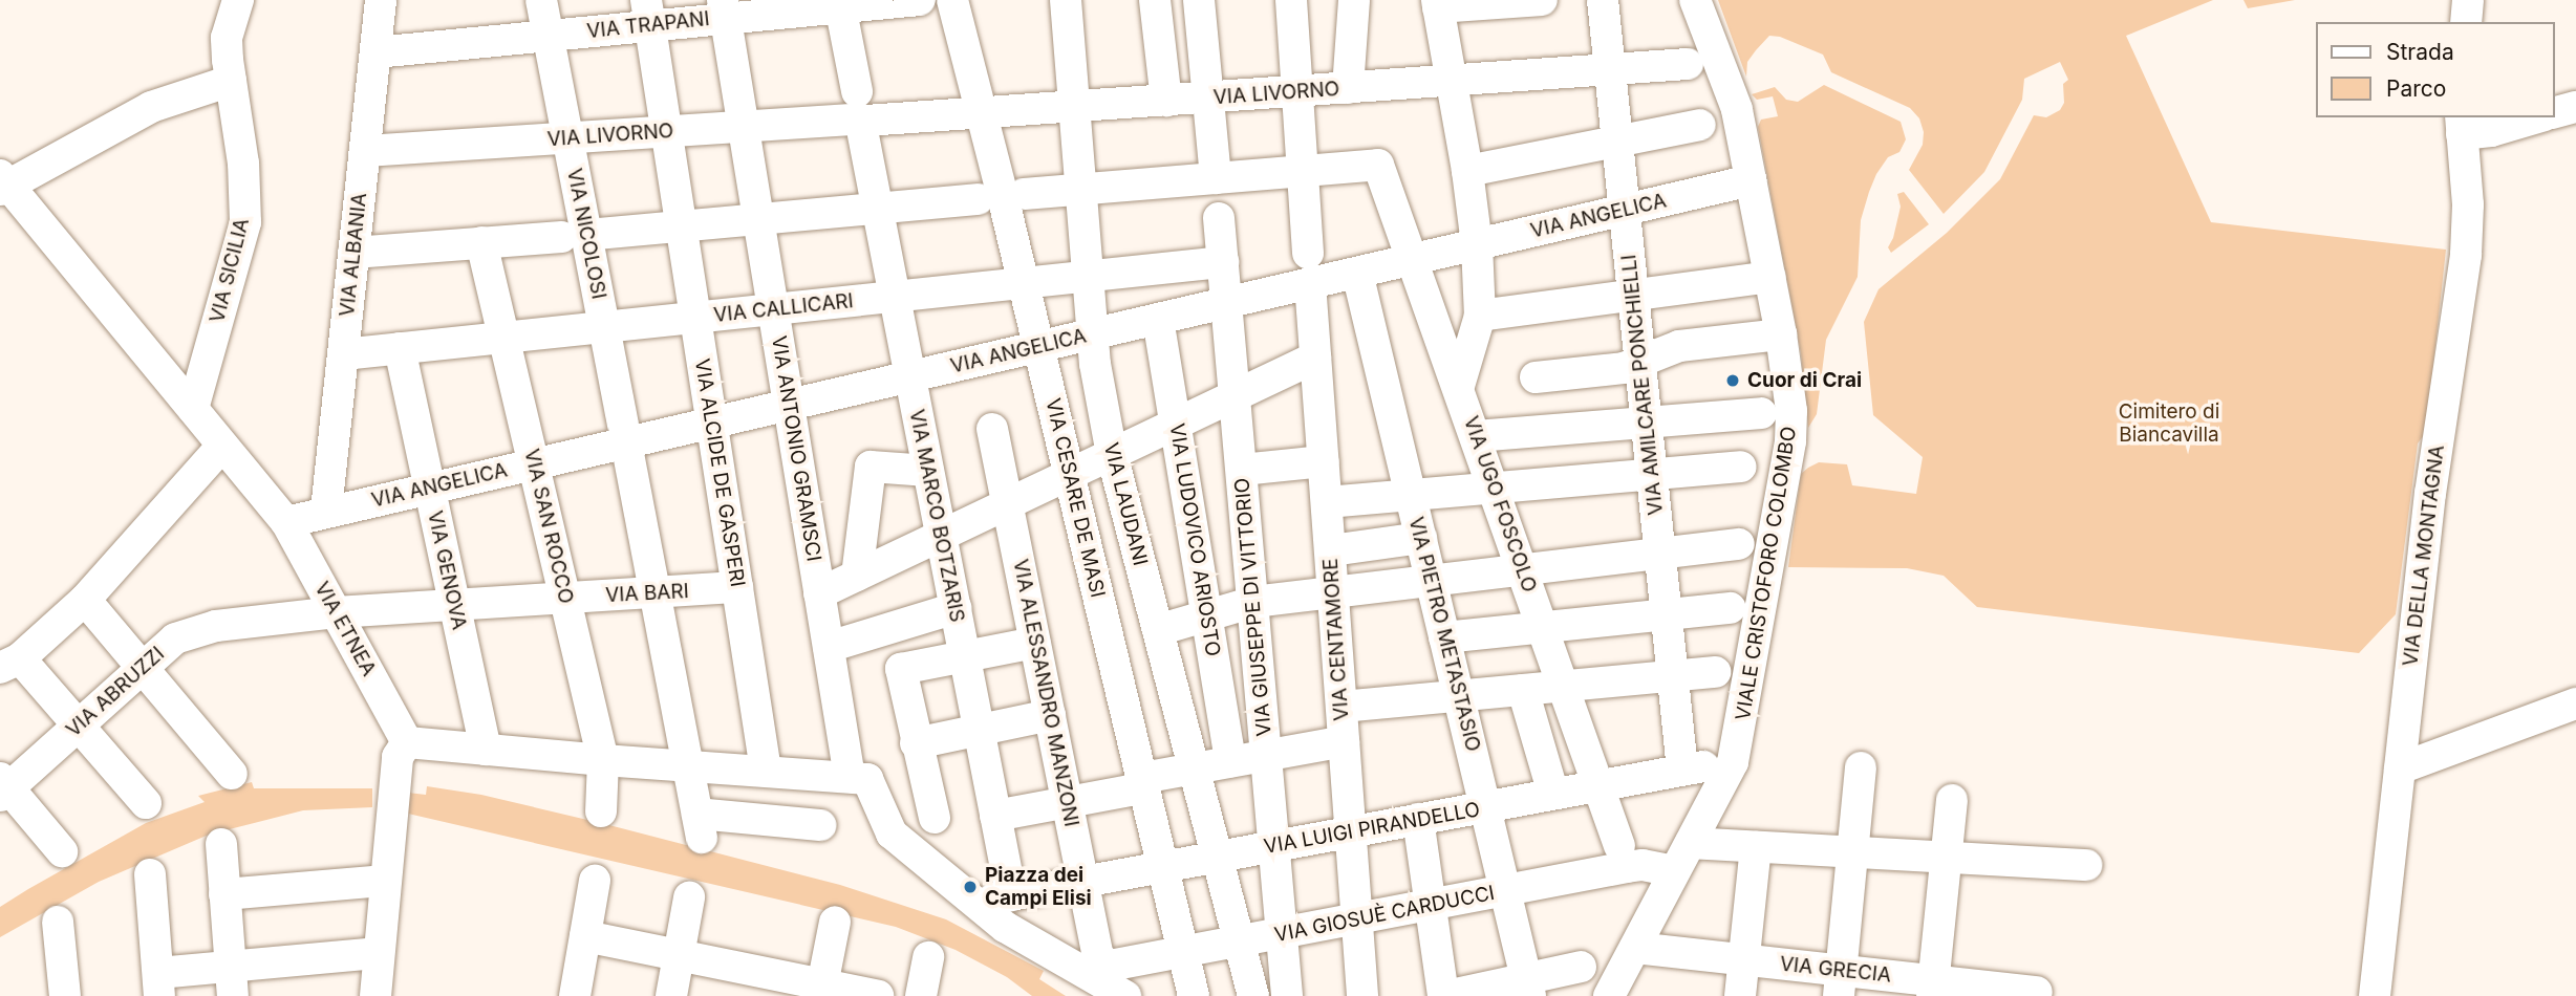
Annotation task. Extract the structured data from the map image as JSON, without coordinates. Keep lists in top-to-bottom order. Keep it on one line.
{"streets":{"street":["VIA TRAPANI","VIA LIVORNO","VIA ANGELICA","VIA NICOLOSI","VIA ALBANIA","VIA SICILIA","VIA CALLICARI","VIA AMILCARE PONCHIELLI","VIA ANTONIO GRAMSCI","VIA ALCIDE DE GASPERI","VIA CESARE DE MASI","VIA LAUDANI","VIA UGO FOSCOLO","VIA MARCO BOTZARIS","VIA SAN ROCCO","VIA LUDOVICO ARIOSTO","VIA DELLA MONTAGNA","VIA GENOVA","VIALE CRISTOFORO COLOMBO","VIA BARI","VIA GIUSEPPE DI VITTORIO","VIA ETNEA","VIA PIETRO METASTASIO","VIA CENTAMORE","VIA ABRUZZI","VIA ALESSANDRO MANZONI","VIA LUIGI PIRANDELLO","VIA GIOSUÈ CARDUCCI","VIA GRECIA"]},"crossings":[["VIA TRAPANI","VIA NICOLOSI"],["VIA TRAPANI","VIA ALBANIA"],["VIA TRAPANI","VIA ANTONIO GRAMSCI"],["VIA TRAPANI","VIA ALCIDE DE GASPERI"],["VIA TRAPANI","VIA MARCO BOTZARIS"],["VIA LIVORNO","VIA NICOLOSI"],["VIA LIVORNO","VIA ALBANIA"],["VIA LIVORNO","VIA AMILCARE PONCHIELLI"],["VIA LIVORNO","VIA ANTONIO GRAMSCI"],["VIA LIVORNO","VIA ALCIDE DE GASPERI"],["VIA LIVORNO","VIA CESARE DE MASI"],["VIA LIVORNO","VIA LAUDANI"],["VIA LIVORNO","VIA MARCO BOTZARIS"],["VIA LIVORNO","VIA CENTAMORE"],["VIA ANGELICA","VIA NICOLOSI"],["VIA ANGELICA","VIA ALBANIA"],["VIA ANGELICA","VIA AMILCARE PONCHIELLI"],["VIA ANGELICA","VIA ANTONIO GRAMSCI"],["VIA ANGELICA","VIA ALCIDE DE GASPERI"],["VIA ANGELICA","VIA CESARE DE MASI"],["VIA ANGELICA","VIA LAUDANI"],["VIA ANGELICA","VIA UGO FOSCOLO"],["VIA ANGELICA","VIA MARCO BOTZARIS"],["VIA ANGELICA","VIA SAN ROCCO"],["VIA ANGELICA","VIA LUDOVICO ARIOSTO"],["VIA ANGELICA","VIA GENOVA"],["VIA ANGELICA","VIALE CRISTOFORO COLOMBO"],["VIA ANGELICA","VIA GIUSEPPE DI VITTORIO"],["VIA ANGELICA","VIA ETNEA"],["VIA ANGELICA","VIA PIETRO METASTASIO"],["VIA ANGELICA","VIA CENTAMORE"],["VIA NICOLOSI","VIA CALLICARI"],["VIA NICOLOSI","VIA BARI"],["VIA ALBANIA","VIA CALLICARI"],["VIA SICILIA","VIA ETNEA"],["VIA CALLICARI","VIA ANTONIO GRAMSCI"],["VIA CALLICARI","VIA ALCIDE DE GASPERI"],["VIA CALLICARI","VIA CESARE DE MASI"],["VIA CALLICARI","VIA LAUDANI"],["VIA CALLICARI","VIA MARCO BOTZARIS"],["VIA CALLICARI","VIA SAN ROCCO"],["VIA CALLICARI","VIA GENOVA"],["VIA CALLICARI","VIA GIUSEPPE DI VITTORIO"],["VIA AMILCARE PONCHIELLI","VIA LUIGI PIRANDELLO"],["VIA ALCIDE DE GASPERI","VIA BARI"],["VIA CESARE DE MASI","VIA LUIGI PIRANDELLO"],["VIA CESARE DE MASI","VIA GIOSUÈ CARDUCCI"],["VIA LAUDANI","VIA LUIGI PIRANDELLO"],["VIA LAUDANI","VIA GIOSUÈ CARDUCCI"],["VIA UGO FOSCOLO","VIA CENTAMORE"],["VIA UGO FOSCOLO","VIA LUIGI PIRANDELLO"],["VIA MARCO BOTZARIS","VIA LUIGI PIRANDELLO"],["VIA SAN ROCCO","VIA BARI"],["VIA GENOVA","VIA BARI"],["VIALE CRISTOFORO COLOMBO","VIA LUIGI PIRANDELLO"],["VIALE CRISTOFORO COLOMBO","VIA GIOSUÈ CARDUCCI"],["VIALE CRISTOFORO COLOMBO","VIA GRECIA"],["VIA BARI","VIA ETNEA"],["VIA BARI","VIA ABRUZZI"],["VIA GIUSEPPE DI VITTORIO","VIA LUIGI PIRANDELLO"],["VIA GIUSEPPE DI VITTORIO","VIA GIOSUÈ CARDUCCI"],["VIA ETNEA","VIA ABRUZZI"],["VIA PIETRO METASTASIO","VIA LUIGI PIRANDELLO"],["VIA PIETRO METASTASIO","VIA GIOSUÈ CARDUCCI"],["VIA CENTAMORE","VIA LUIGI PIRANDELLO"],["VIA CENTAMORE","VIA GIOSUÈ CARDUCCI"],["VIA ALESSANDRO MANZONI","VIA LUIGI PIRANDELLO"],["VIA ALESSANDRO MANZONI","VIA GIOSUÈ CARDUCCI"]],"parks":["Cimitero di Biancavilla"],"places":["Cuor di Crai","Piazza dei Campi Elisi"],"legend":["Strada","Parco"]}
